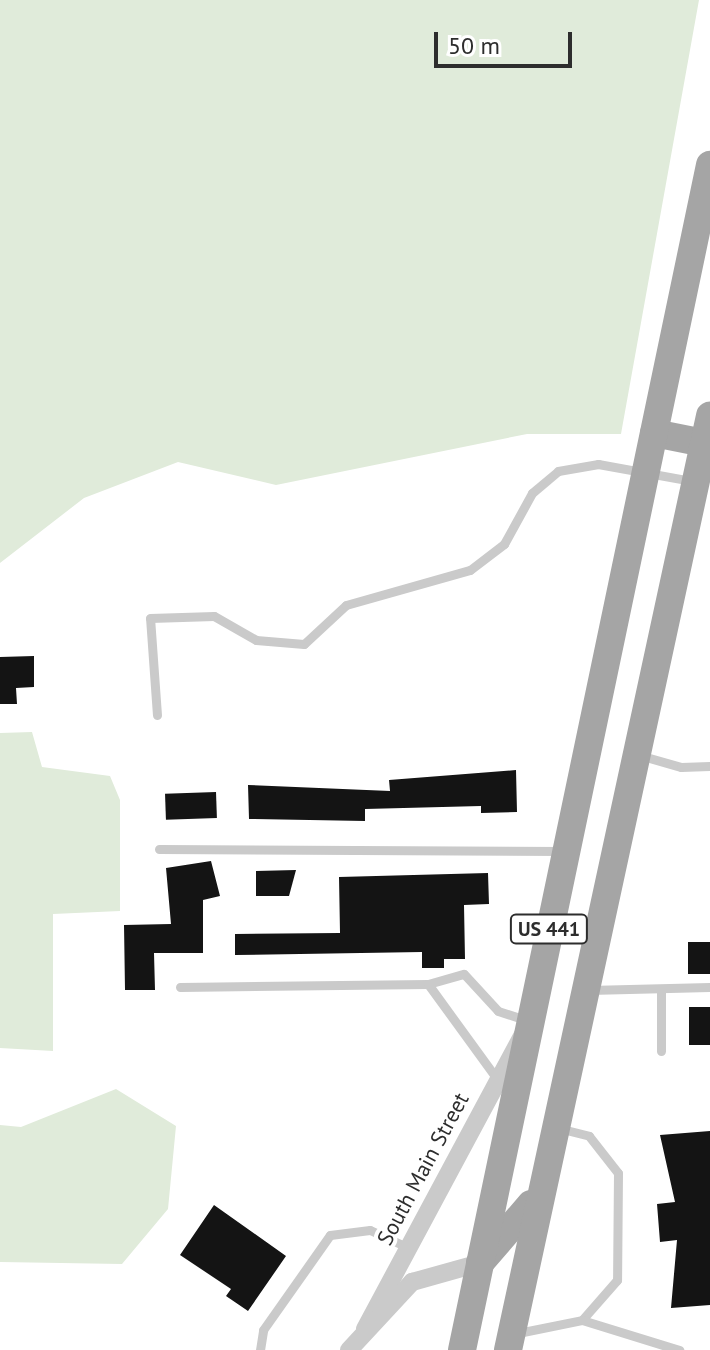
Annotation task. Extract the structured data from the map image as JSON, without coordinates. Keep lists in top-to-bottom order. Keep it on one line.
{"streets":{"main road":["US 441"],"street":["South Main Street"]},"crossings":[["US 441","South Main Street"]],"scale_bar":"50 m"}
